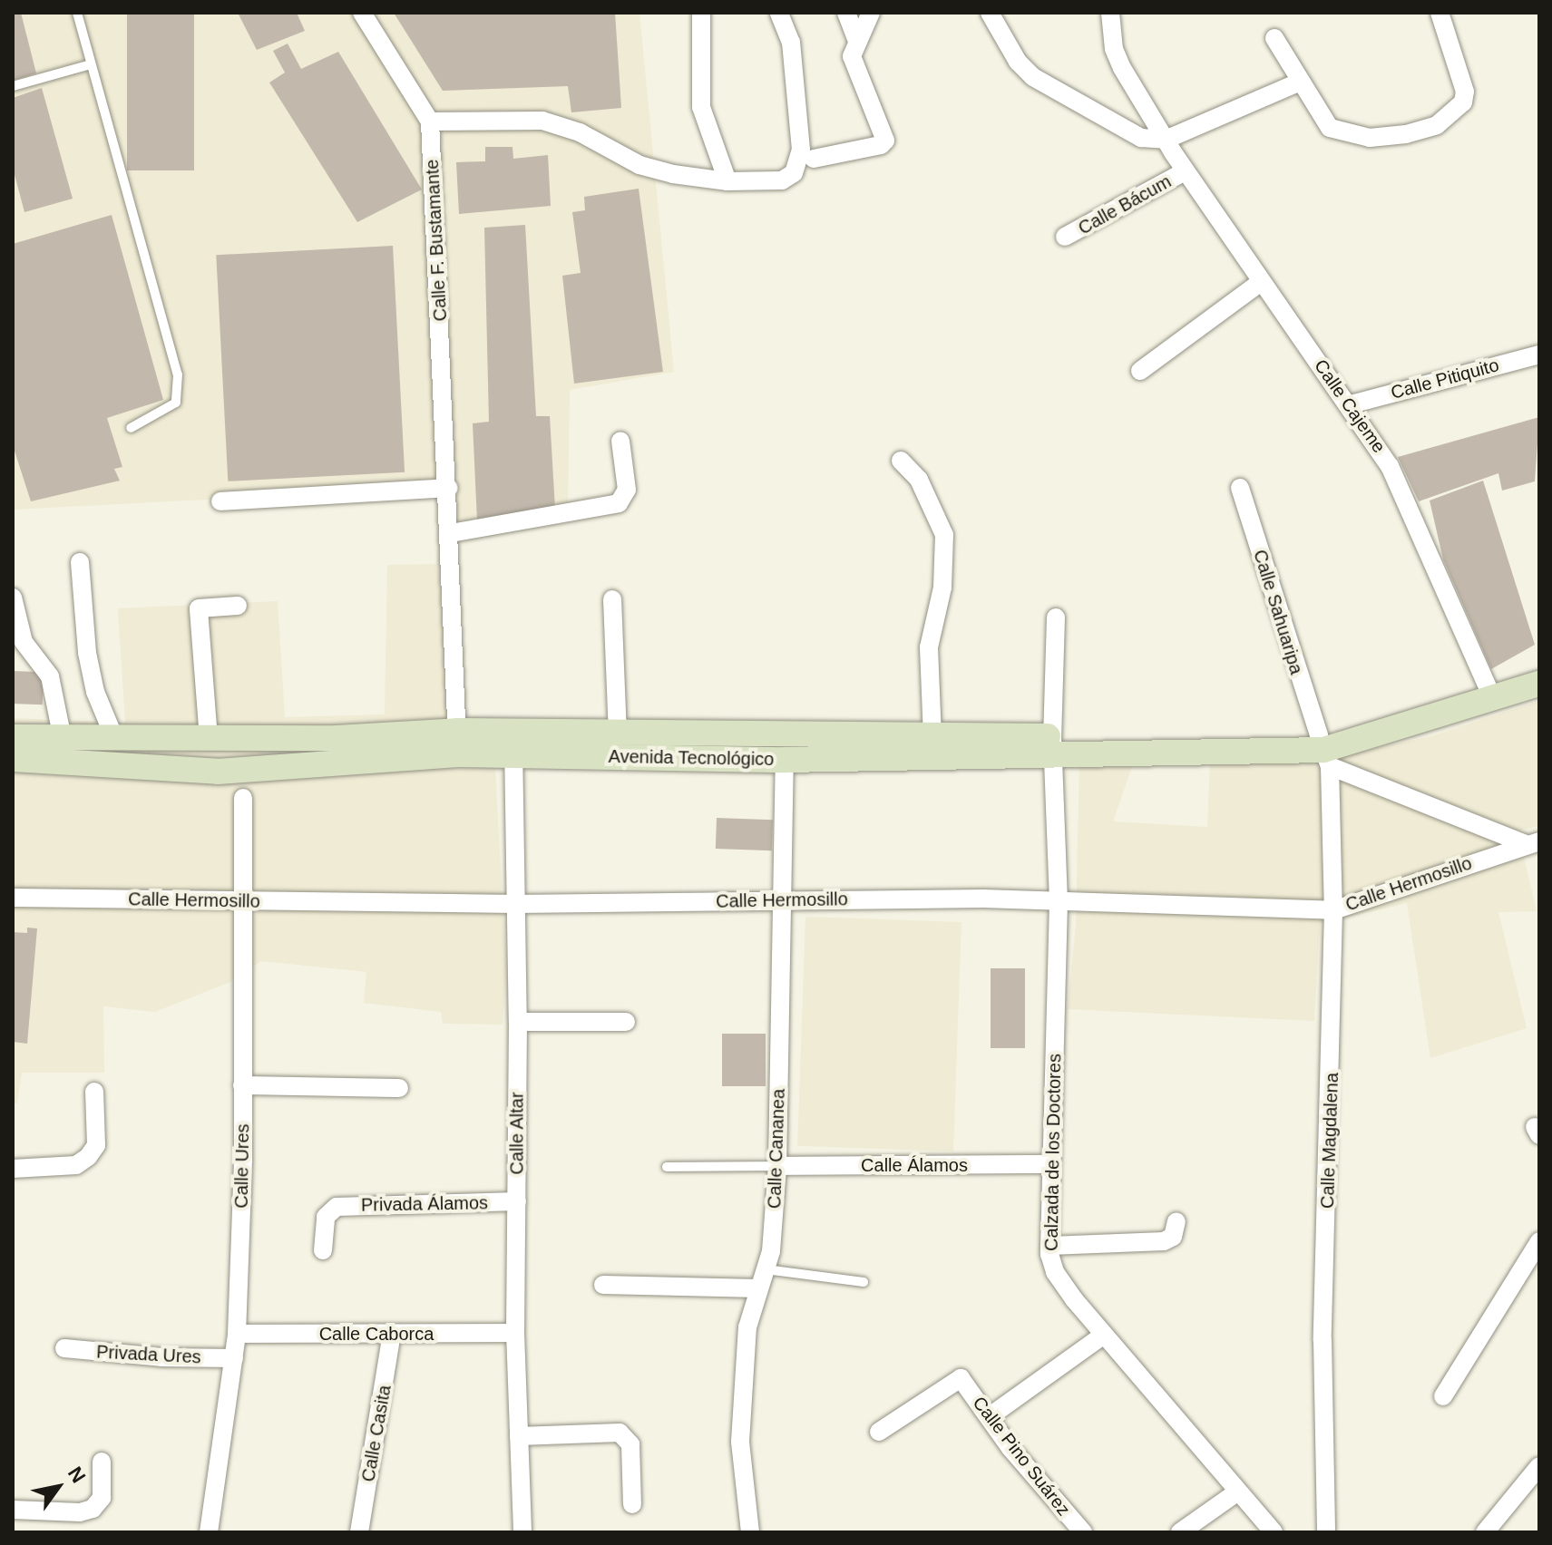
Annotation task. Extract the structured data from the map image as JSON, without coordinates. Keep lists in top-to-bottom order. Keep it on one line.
{"streets":{"main road":["Avenida Tecnológico"],"street":["Calle Bácum","Calle F. Bustamante","Calle Pitiquito","Calle Cajeme","Calle Sahuaripa","Calle Hermosillo","Calle Altar","Calle Magdalena","Calle Cananea","Calzada de los Doctores","Calle Álamos","Calle Ures","Privada Álamos","Calle Caborca","Privada Ures","Calle Casita","Calle Pino Suárez"]},"crossings":[["Calle Bácum","Calle Cajeme"],["Calle F. Bustamante","Avenida Tecnológico"],["Calle Pitiquito","Calle Cajeme"],["Calle Cajeme","Avenida Tecnológico"],["Calle Sahuaripa","Avenida Tecnológico"],["Calle Sahuaripa","Calle Magdalena"],["Avenida Tecnológico","Calle Altar"],["Avenida Tecnológico","Calle Magdalena"],["Avenida Tecnológico","Calle Cananea"],["Avenida Tecnológico","Calzada de los Doctores"],["Calle Hermosillo","Calle Altar"],["Calle Hermosillo","Calle Magdalena"],["Calle Hermosillo","Calle Cananea"],["Calle Hermosillo","Calzada de los Doctores"],["Calle Hermosillo","Calle Ures"],["Calle Altar","Privada Álamos"],["Calle Altar","Calle Caborca"],["Calle Cananea","Calle Álamos"],["Calzada de los Doctores","Calle Álamos"],["Calle Ures","Calle Caborca"],["Calle Ures","Privada Ures"],["Calle Caborca","Calle Casita"]],"north":"top right"}
